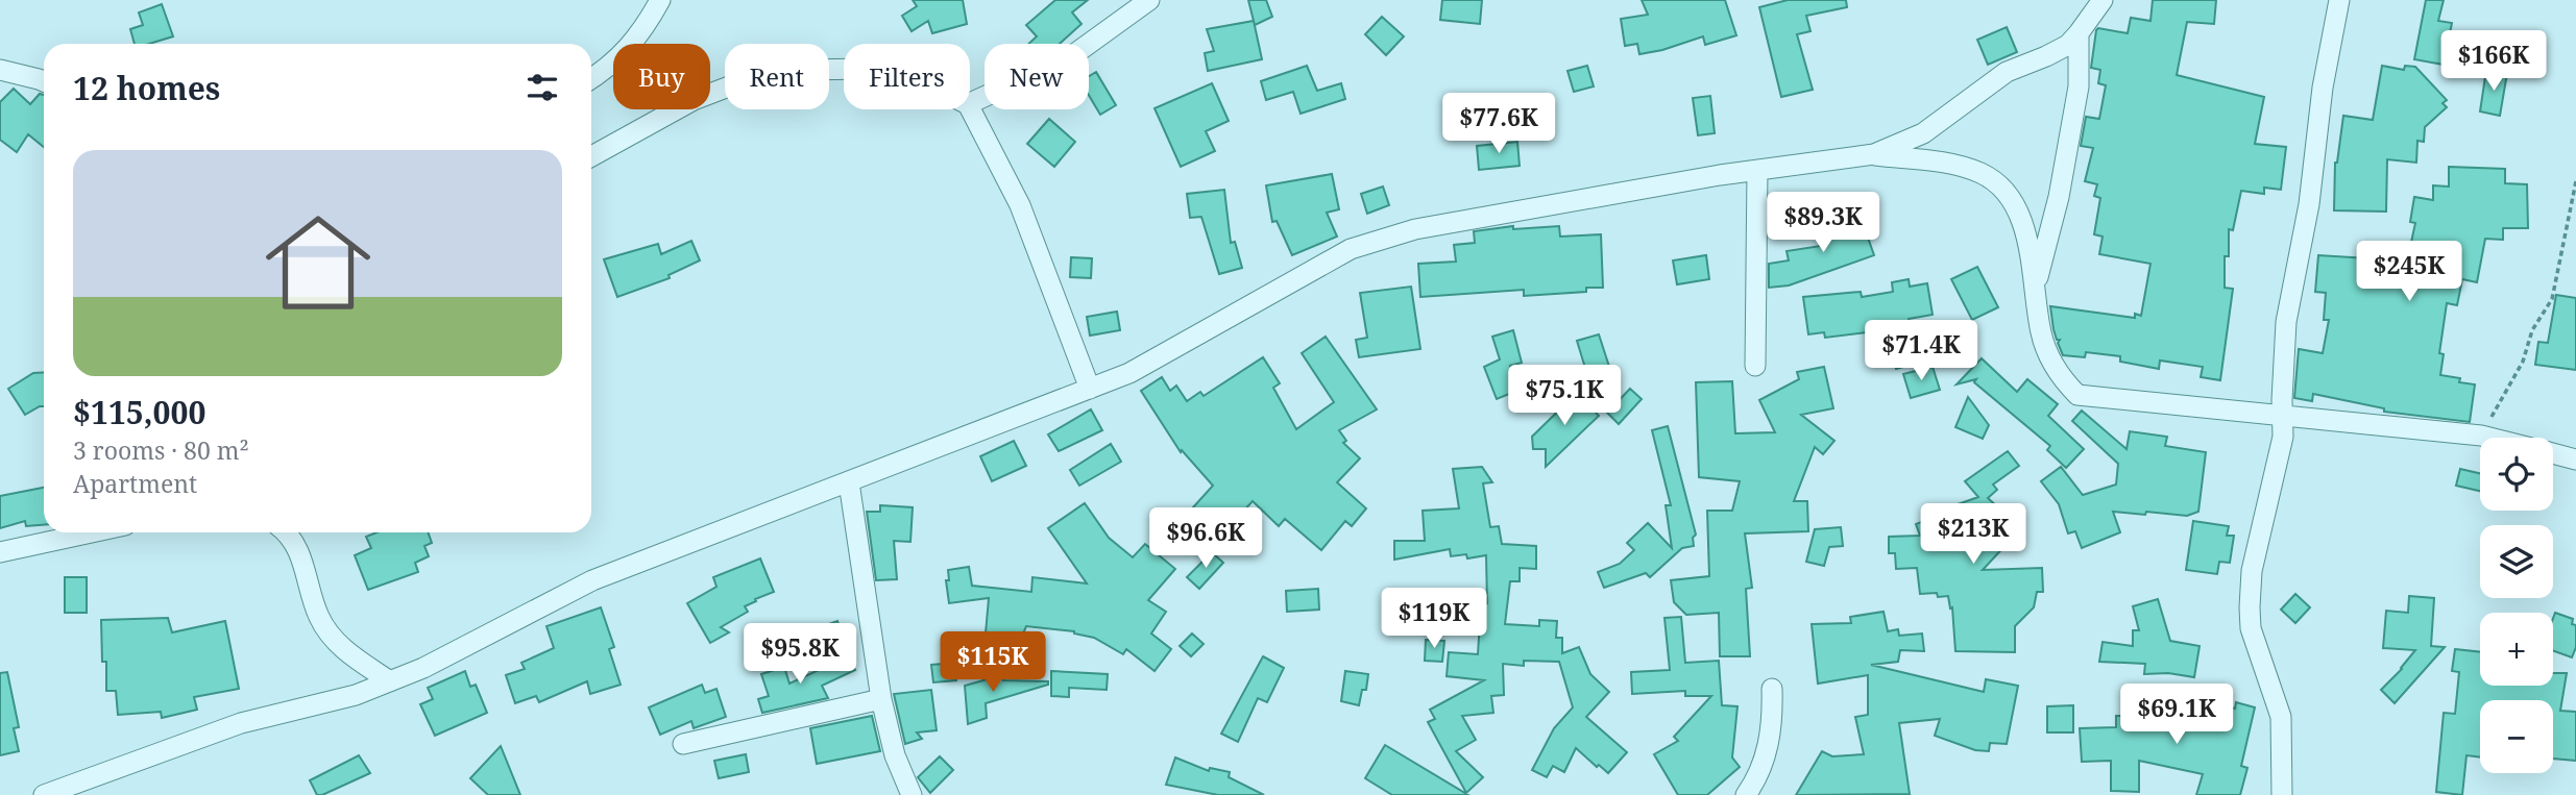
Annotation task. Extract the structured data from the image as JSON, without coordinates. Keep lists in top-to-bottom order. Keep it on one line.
{"page":{"price":["$166K","$77.6K","$89.3K","$245K","$71.4K","$75.1K","$213K","$96.6K","$119K","$95.8K","$115K","$69.1K"],"chip":["Buy","Rent","Filters","New"],"heading":"12 homes","list":[{"name":"$115,000","note":"3 rooms · 80 m² · Apartment"}],"map_buttons":["+","−"]}}
